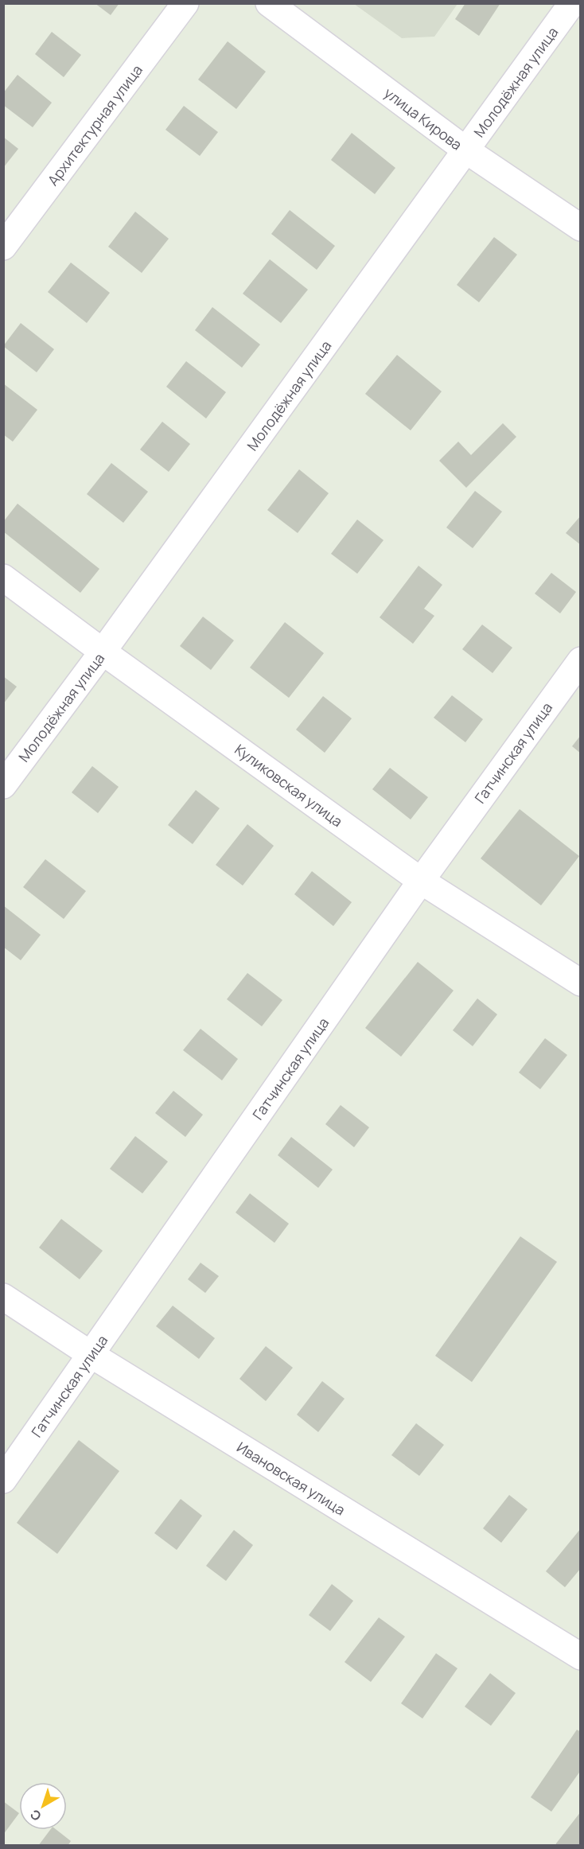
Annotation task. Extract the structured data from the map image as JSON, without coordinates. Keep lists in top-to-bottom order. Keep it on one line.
{"streets":{"street":["Молодёжная улица","улица Кирова","Архитектурная улица","Гатчинская улица","Куликовская улица","Ивановская улица"]},"crossings":[["Молодёжная улица","улица Кирова"],["Молодёжная улица","Куликовская улица"],["Гатчинская улица","Куликовская улица"],["Гатчинская улица","Ивановская улица"]],"north":"bottom left"}
